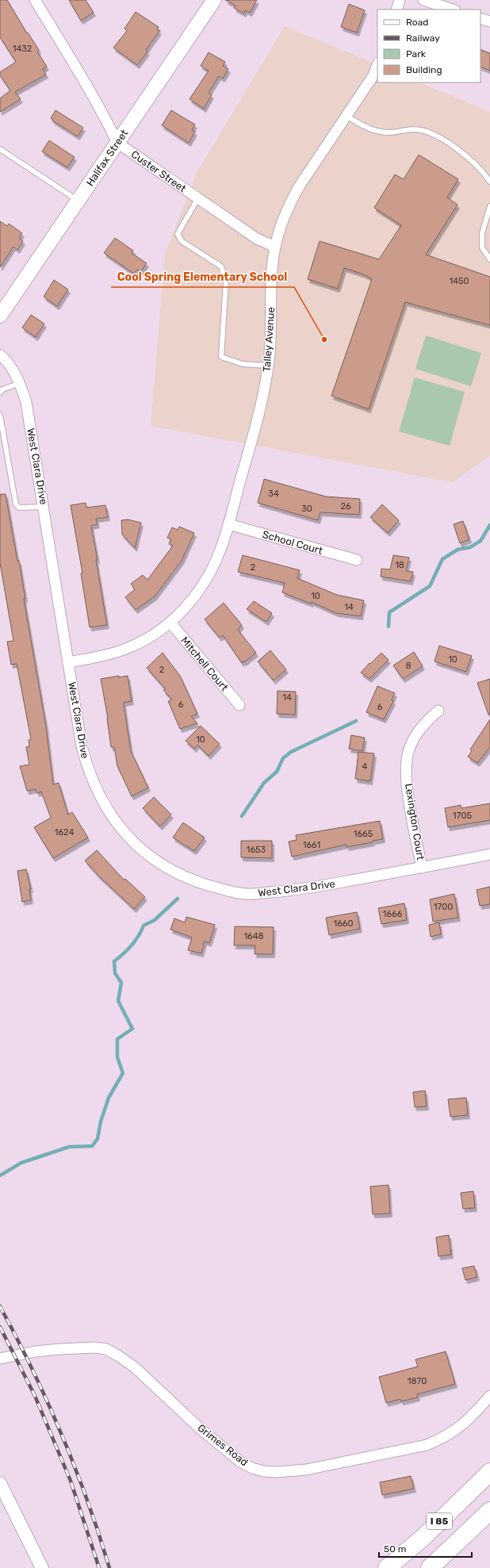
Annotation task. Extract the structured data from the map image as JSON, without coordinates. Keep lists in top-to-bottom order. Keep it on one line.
{"streets":{"highway":["I 85"],"main road":["Halifax Street"],"street":["Custer Street","Talley Avenue","West Clara Drive","School Court","Mitchell Court","Lexington Court","Grimes Road"]},"crossings":[["Halifax Street","Custer Street"],["Custer Street","Talley Avenue"],["Talley Avenue","School Court"],["Talley Avenue","Mitchell Court"],["West Clara Drive","Lexington Court"]],"places":["Cool Spring Elementary School"],"house_numbers":["1432","1450","34","26","30","18","2","10","14","10","8","2","14","6","6","10","4","1705","1624","1665","1661","1653","1700","1666","1660","1648","1870"],"legend":["Road","Railway","Park","Building"],"scale_bar":"50 m"}
